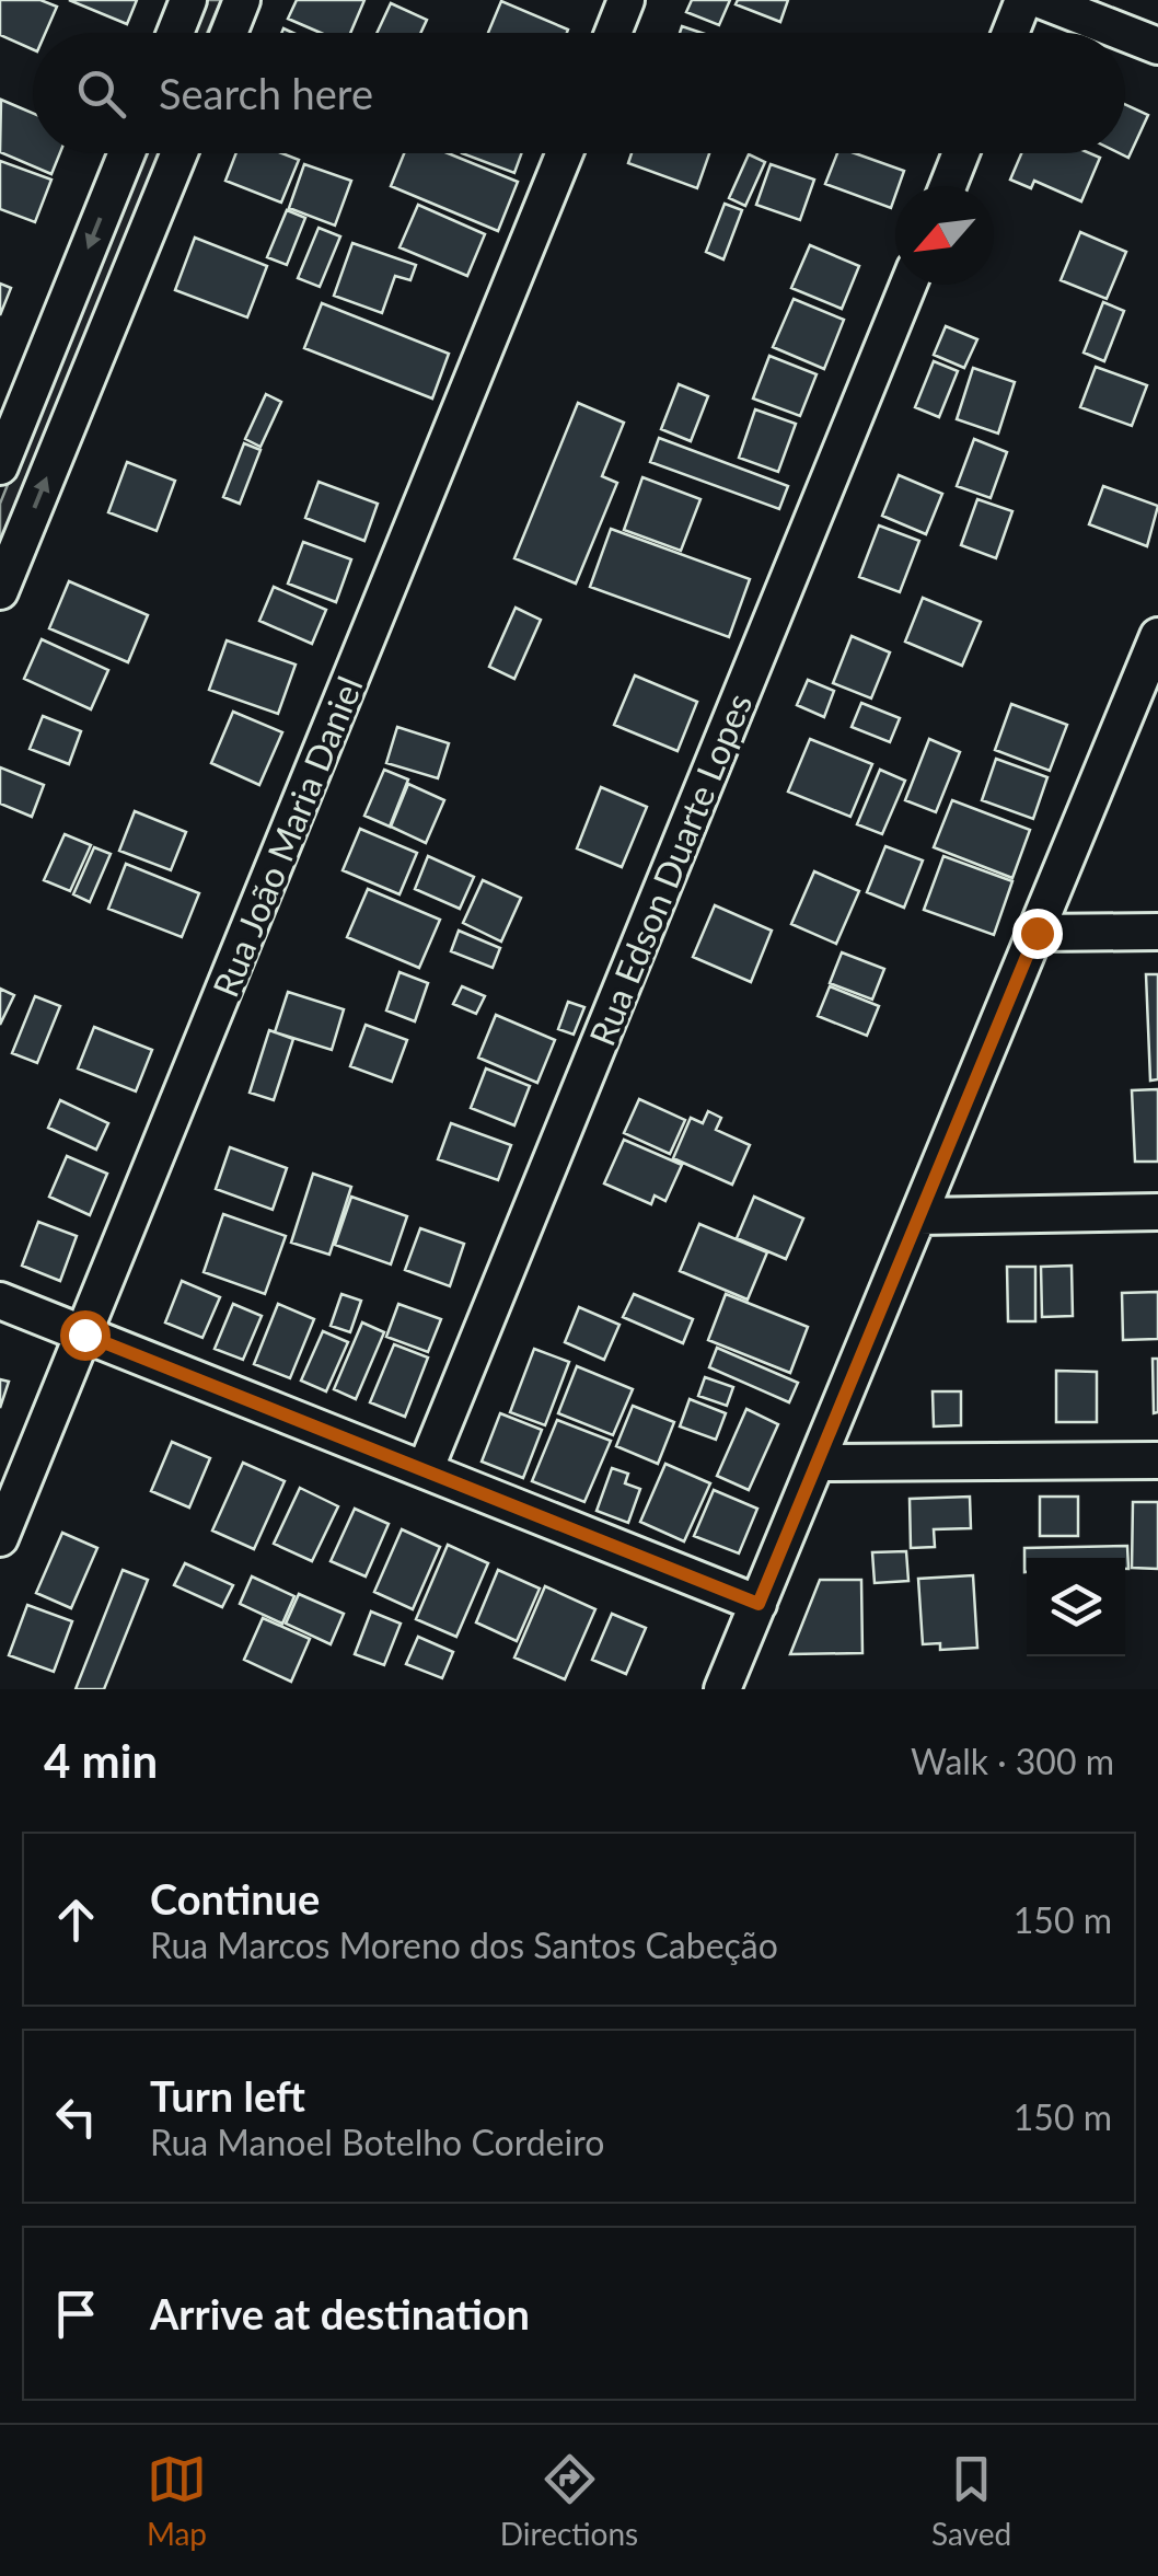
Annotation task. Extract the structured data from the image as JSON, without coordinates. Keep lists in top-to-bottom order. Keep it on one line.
{"streets":{"street":["Rua João Maria Daniel","Rua Edson Duarte Lopes"]},"north":"bottom left","page":{"search":"Search here","heading":["4 min","Walk · 300 m"],"list":[["Continue","Rua Marcos Moreno dos Santos Cabeção","150 m"],["Turn left","Rua Manoel Botelho Cordeiro","150 m"],"Arrive at destination"],"nav":["Map","Directions","Saved"]}}
